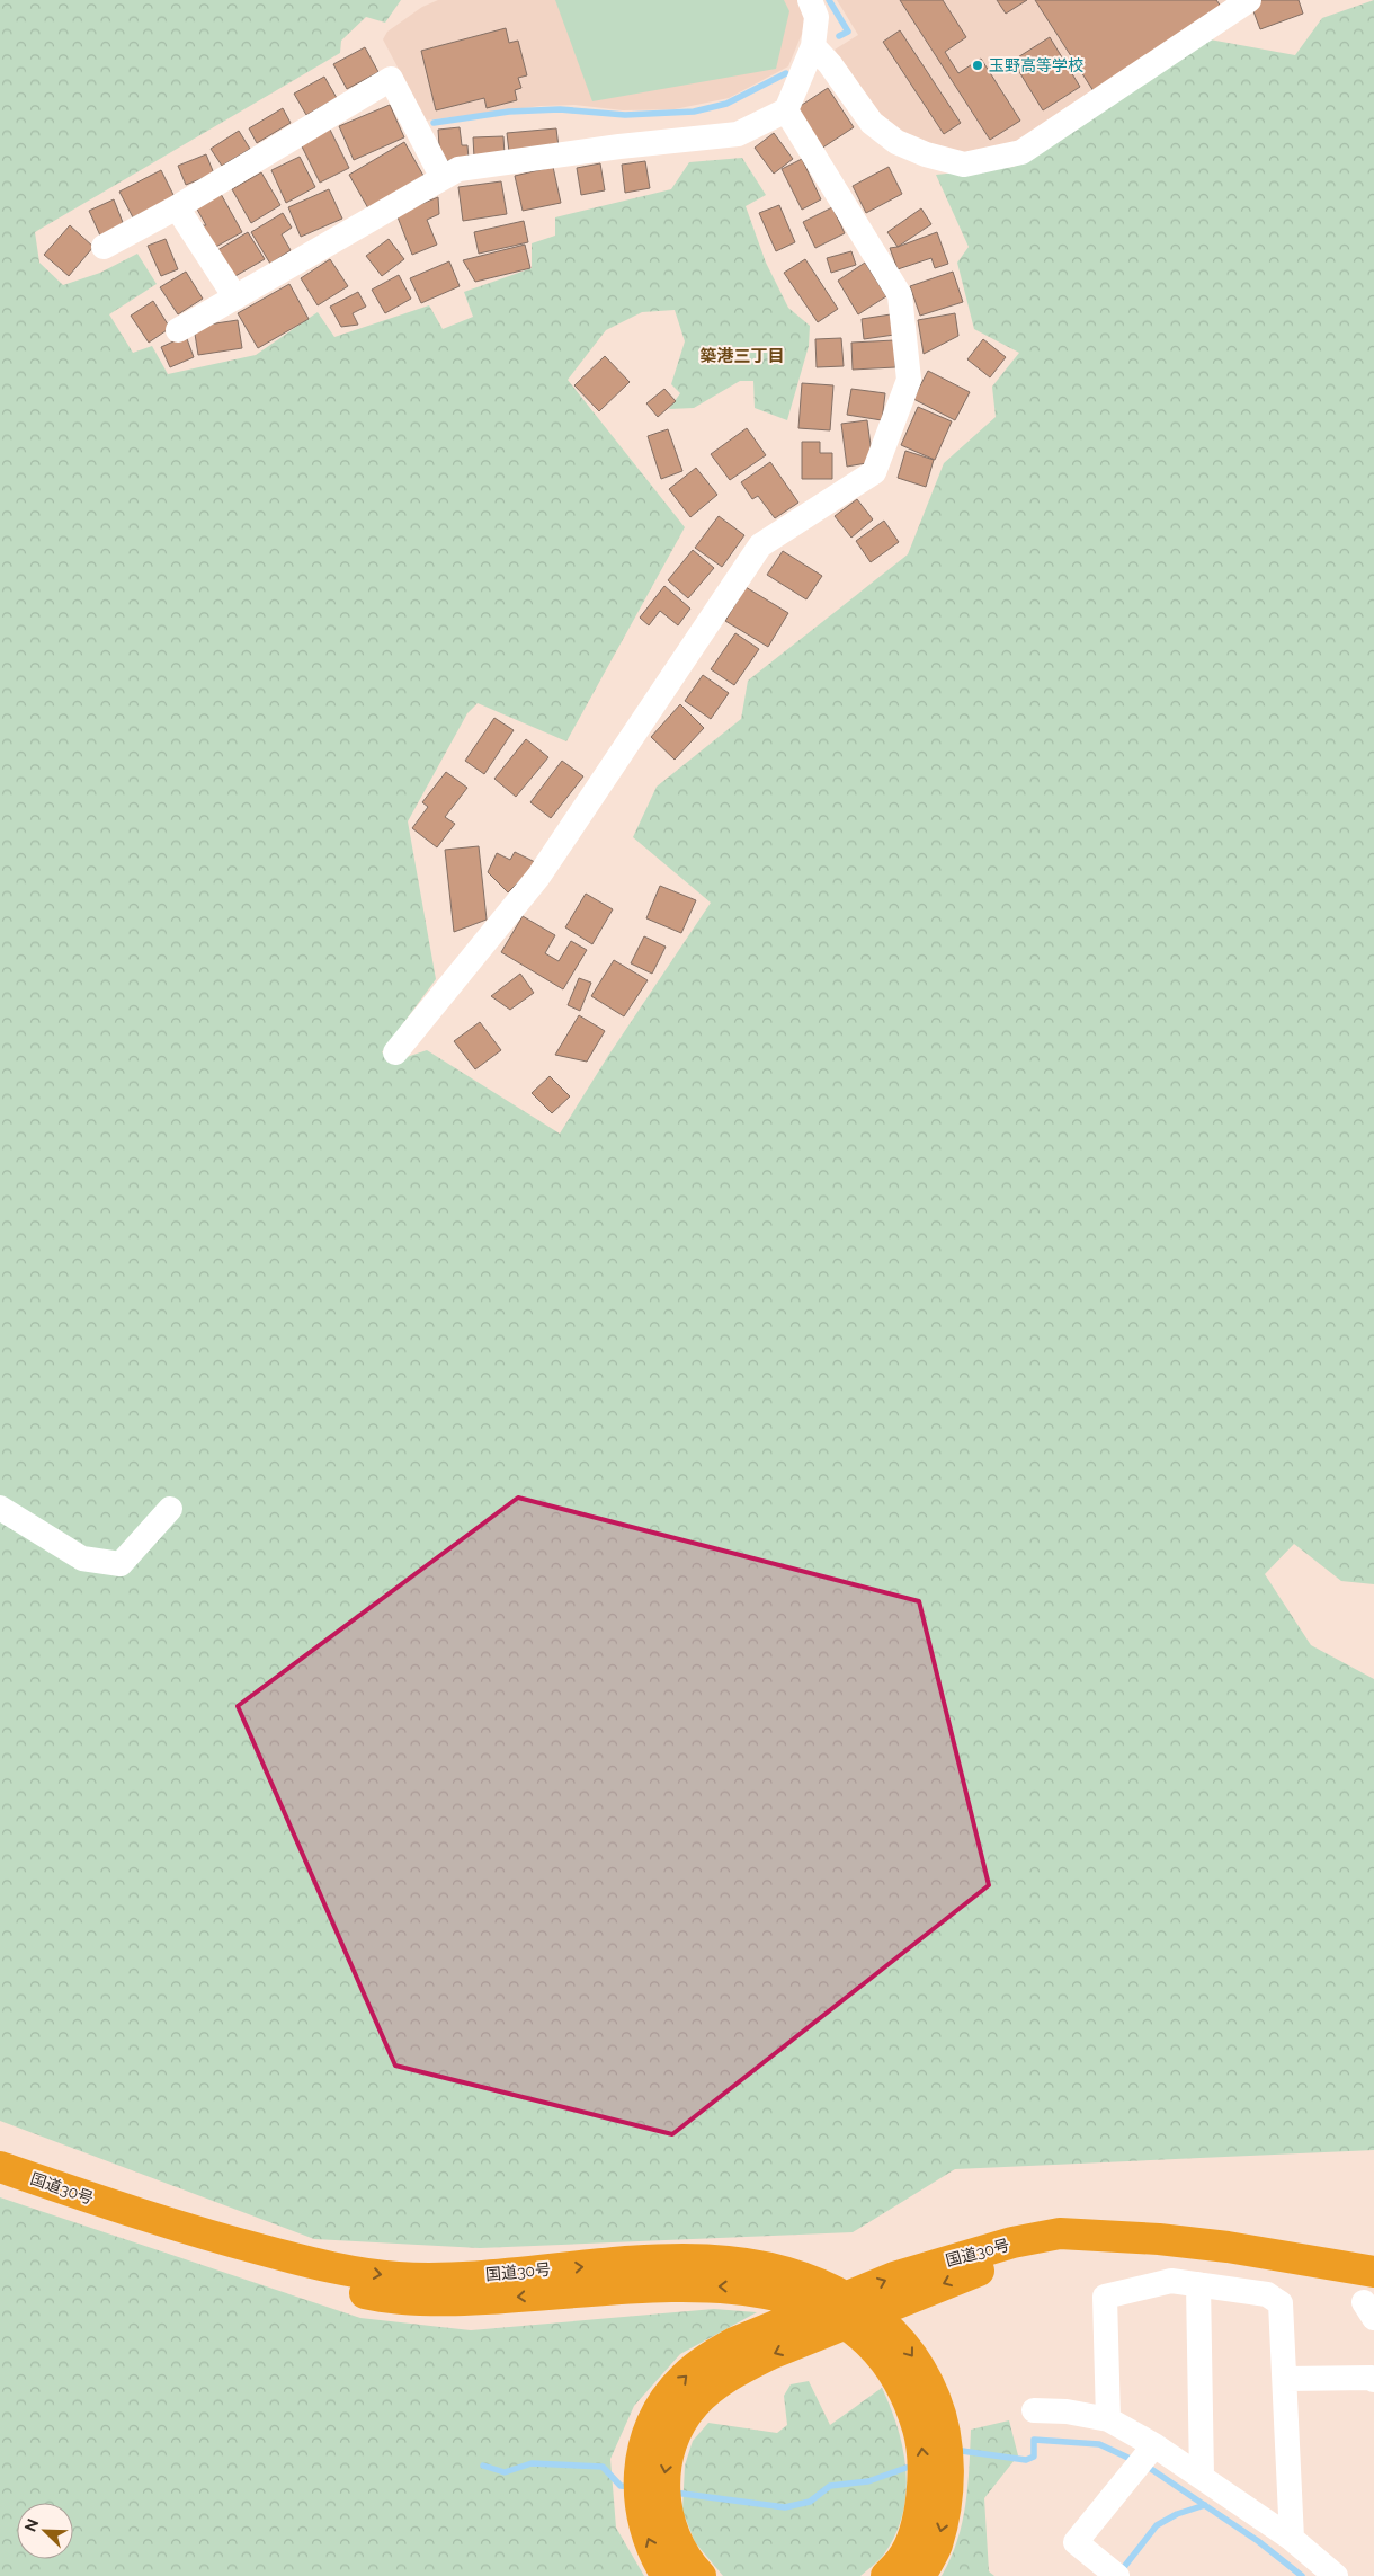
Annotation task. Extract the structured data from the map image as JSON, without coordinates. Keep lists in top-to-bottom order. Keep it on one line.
{"streets":{"highway":["国道30号"]},"districts":["築港三丁目"],"places":["玉野高等学校"],"north":"top left"}
